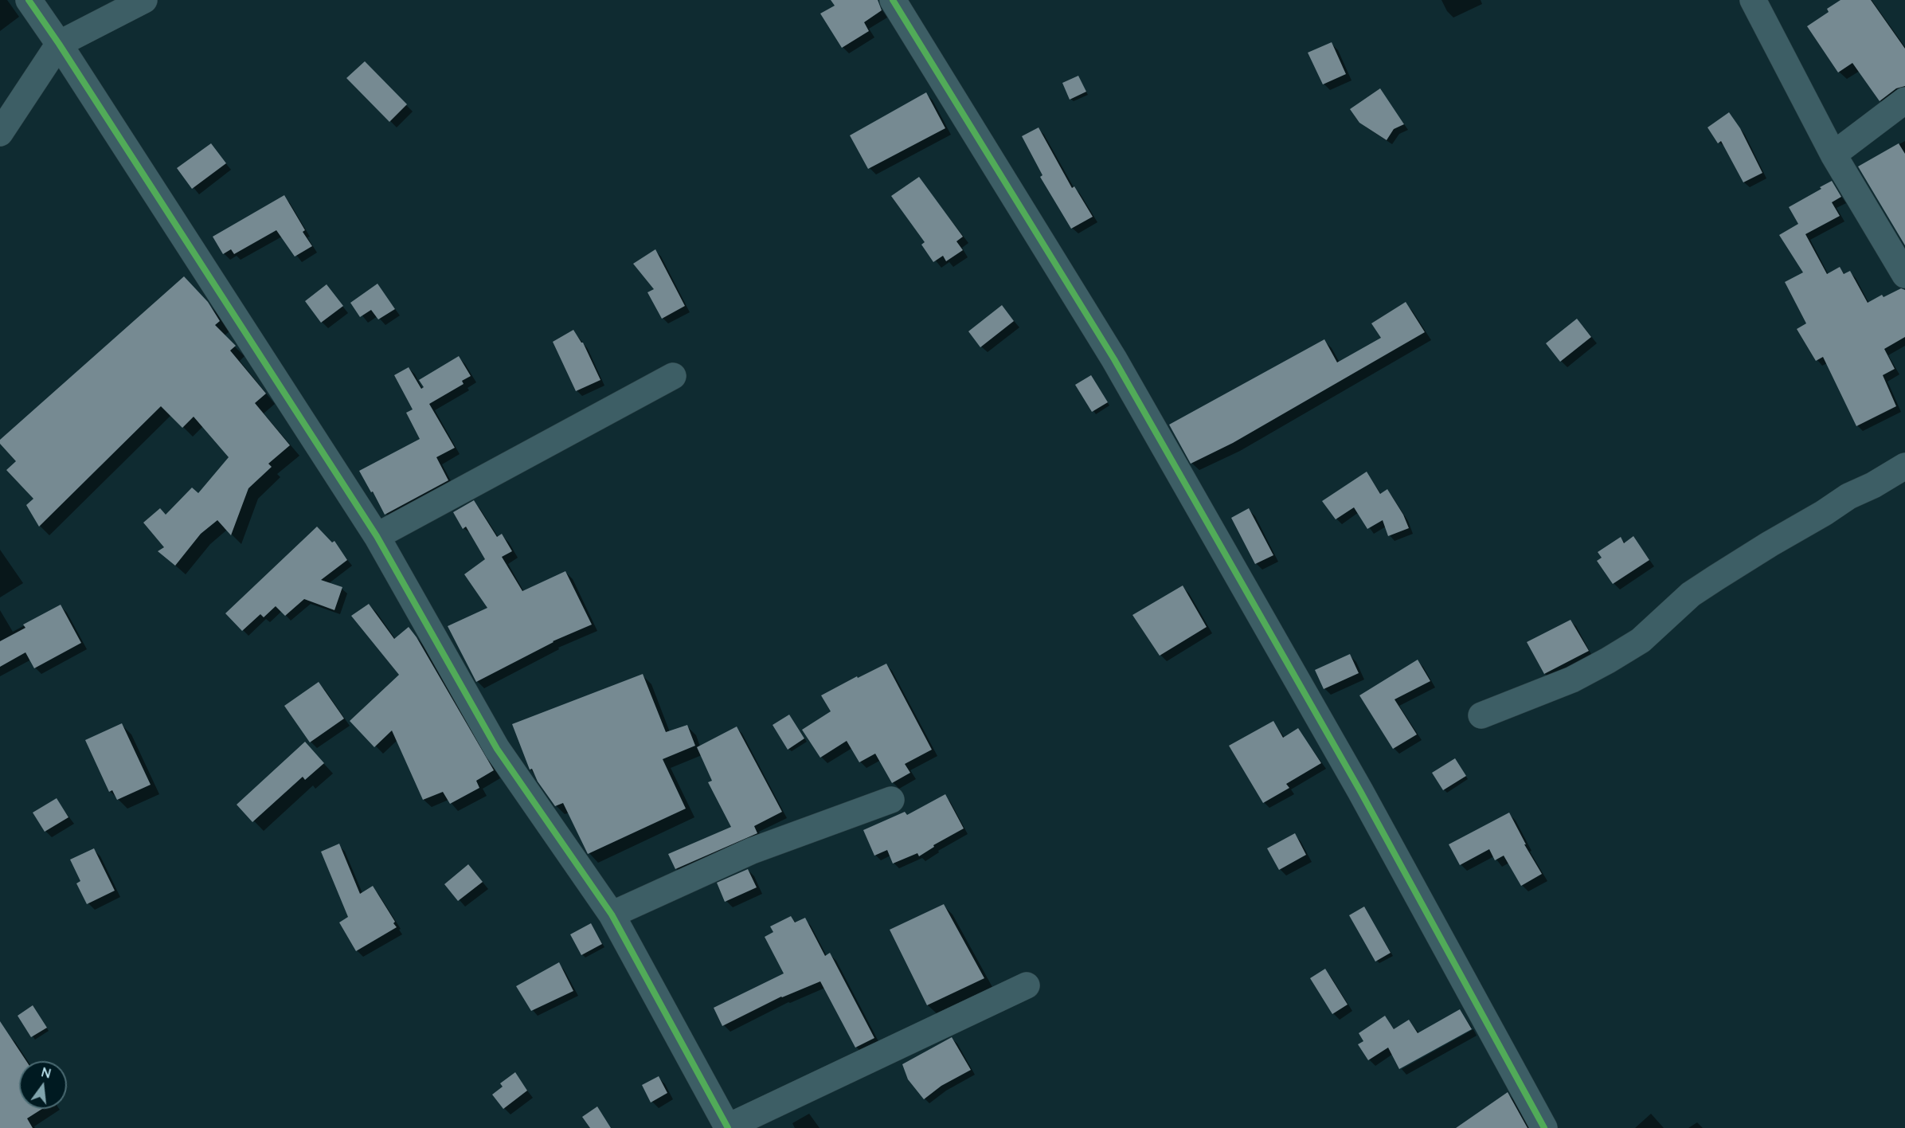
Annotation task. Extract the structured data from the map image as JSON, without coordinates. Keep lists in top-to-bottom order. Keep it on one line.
{"north":"top"}
